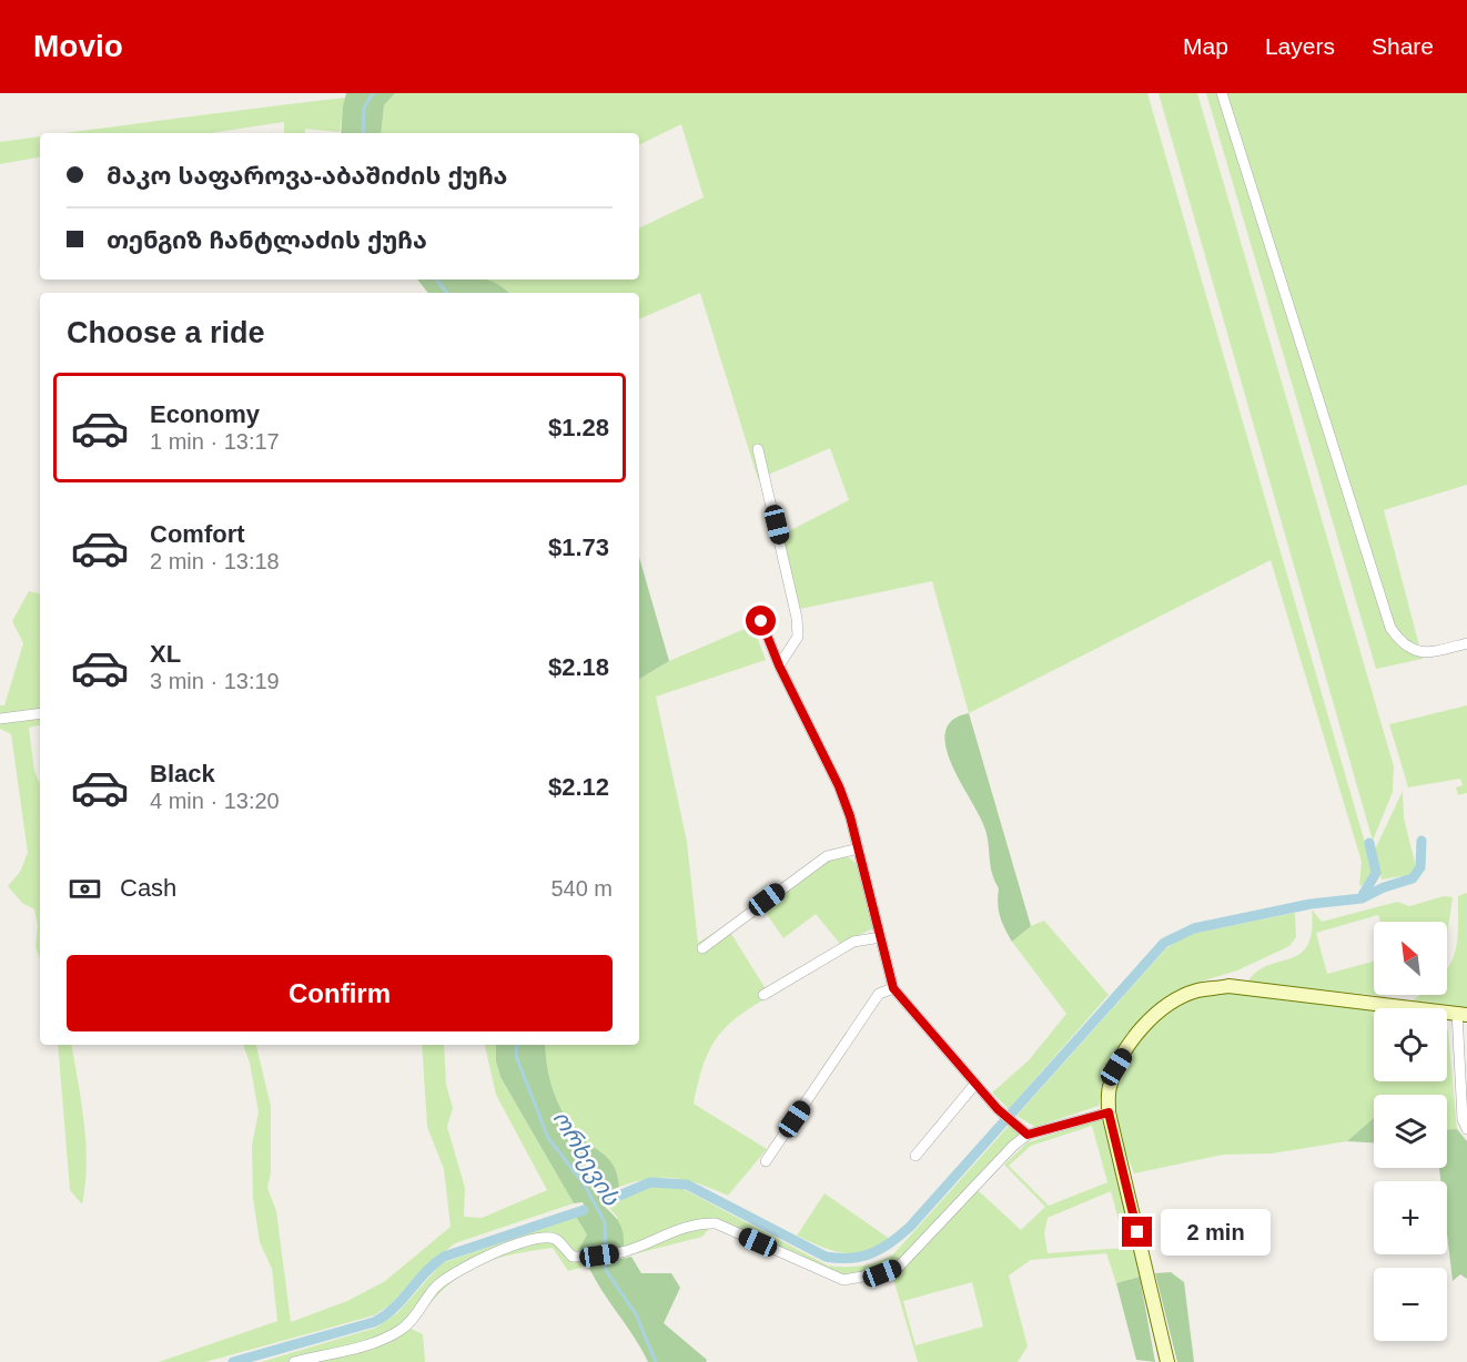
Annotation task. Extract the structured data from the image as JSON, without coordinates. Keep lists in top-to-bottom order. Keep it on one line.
{"water":["ორხევის"],"north":"top left","page":{"header":"Movio","nav":["Map","Layers","Share"],"banner":["მაკო საფაროვა-აბაშიძის ქუჩა","თენგიზ ჩანტლაძის ქუჩა"],"heading":"Choose a ride","list":[{"name":"Economy","note":"1 min · 13:17","value":"$1.28"},{"name":"Comfort","note":"2 min · 13:18","value":"$1.73"},{"name":"XL","note":"3 min · 13:19","value":"$2.18"},{"name":"Black","note":"4 min · 13:20","value":"$2.12"}],"pay":["Cash","540 m"],"map_buttons":["+","−"],"buttons":"Confirm","bubble":"2 min"}}
